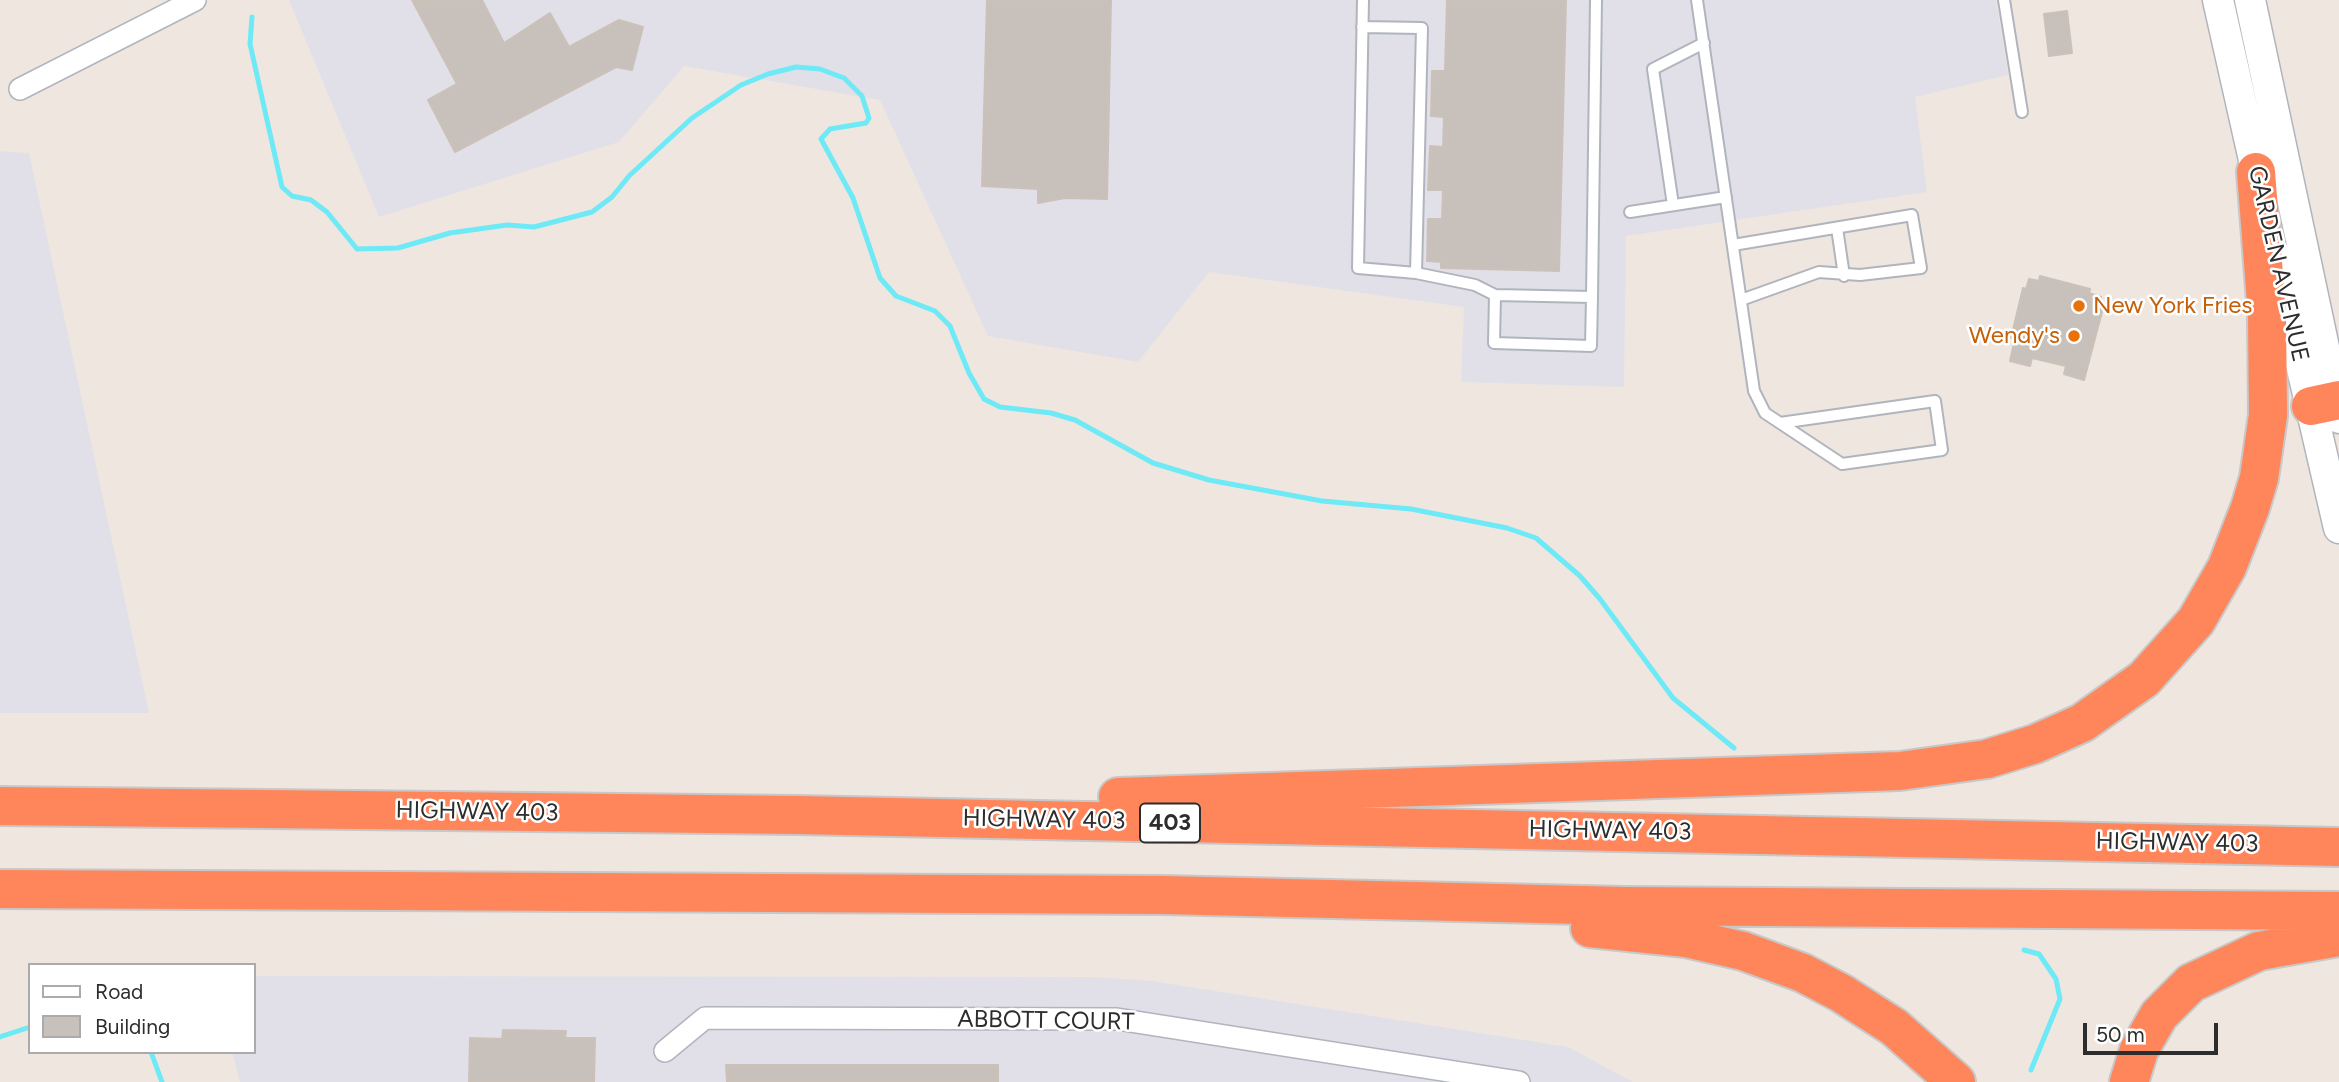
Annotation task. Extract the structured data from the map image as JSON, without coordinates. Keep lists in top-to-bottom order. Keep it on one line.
{"streets":{"highway":["HIGHWAY 403","403"],"main road":["GARDEN AVENUE"],"street":["ABBOTT COURT"]},"places":["New York Fries","Wendy's"],"legend":["Road","Building"],"scale_bar":"50 m"}
